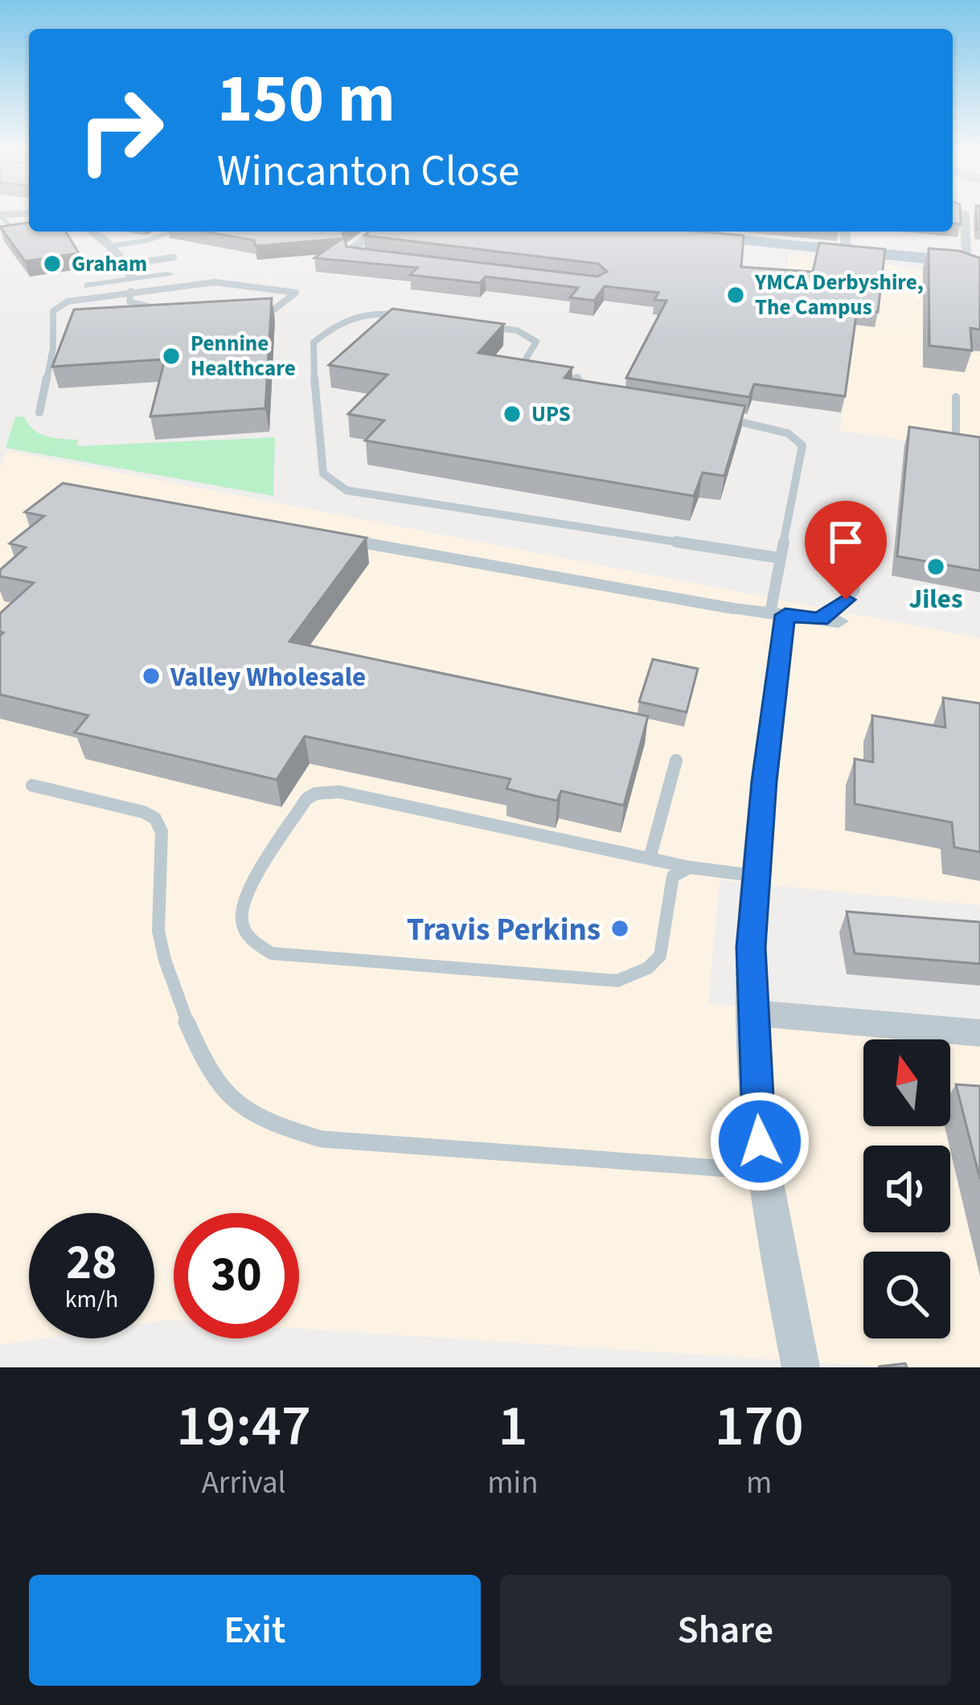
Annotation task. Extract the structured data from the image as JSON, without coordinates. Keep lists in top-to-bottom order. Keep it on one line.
{"places":["Graham","YMCA Derbyshire, The Campus","Pennine Healthcare","UPS","Jiles","Valley Wholesale","Travis Perkins"],"north":"top","page":{"turn":["150 m","Wincanton Close"],"speed":"28 km/h","limit":"30","eta":["19:47","Arrival","1","min","170","m"],"buttons":["Exit","Share"]}}
